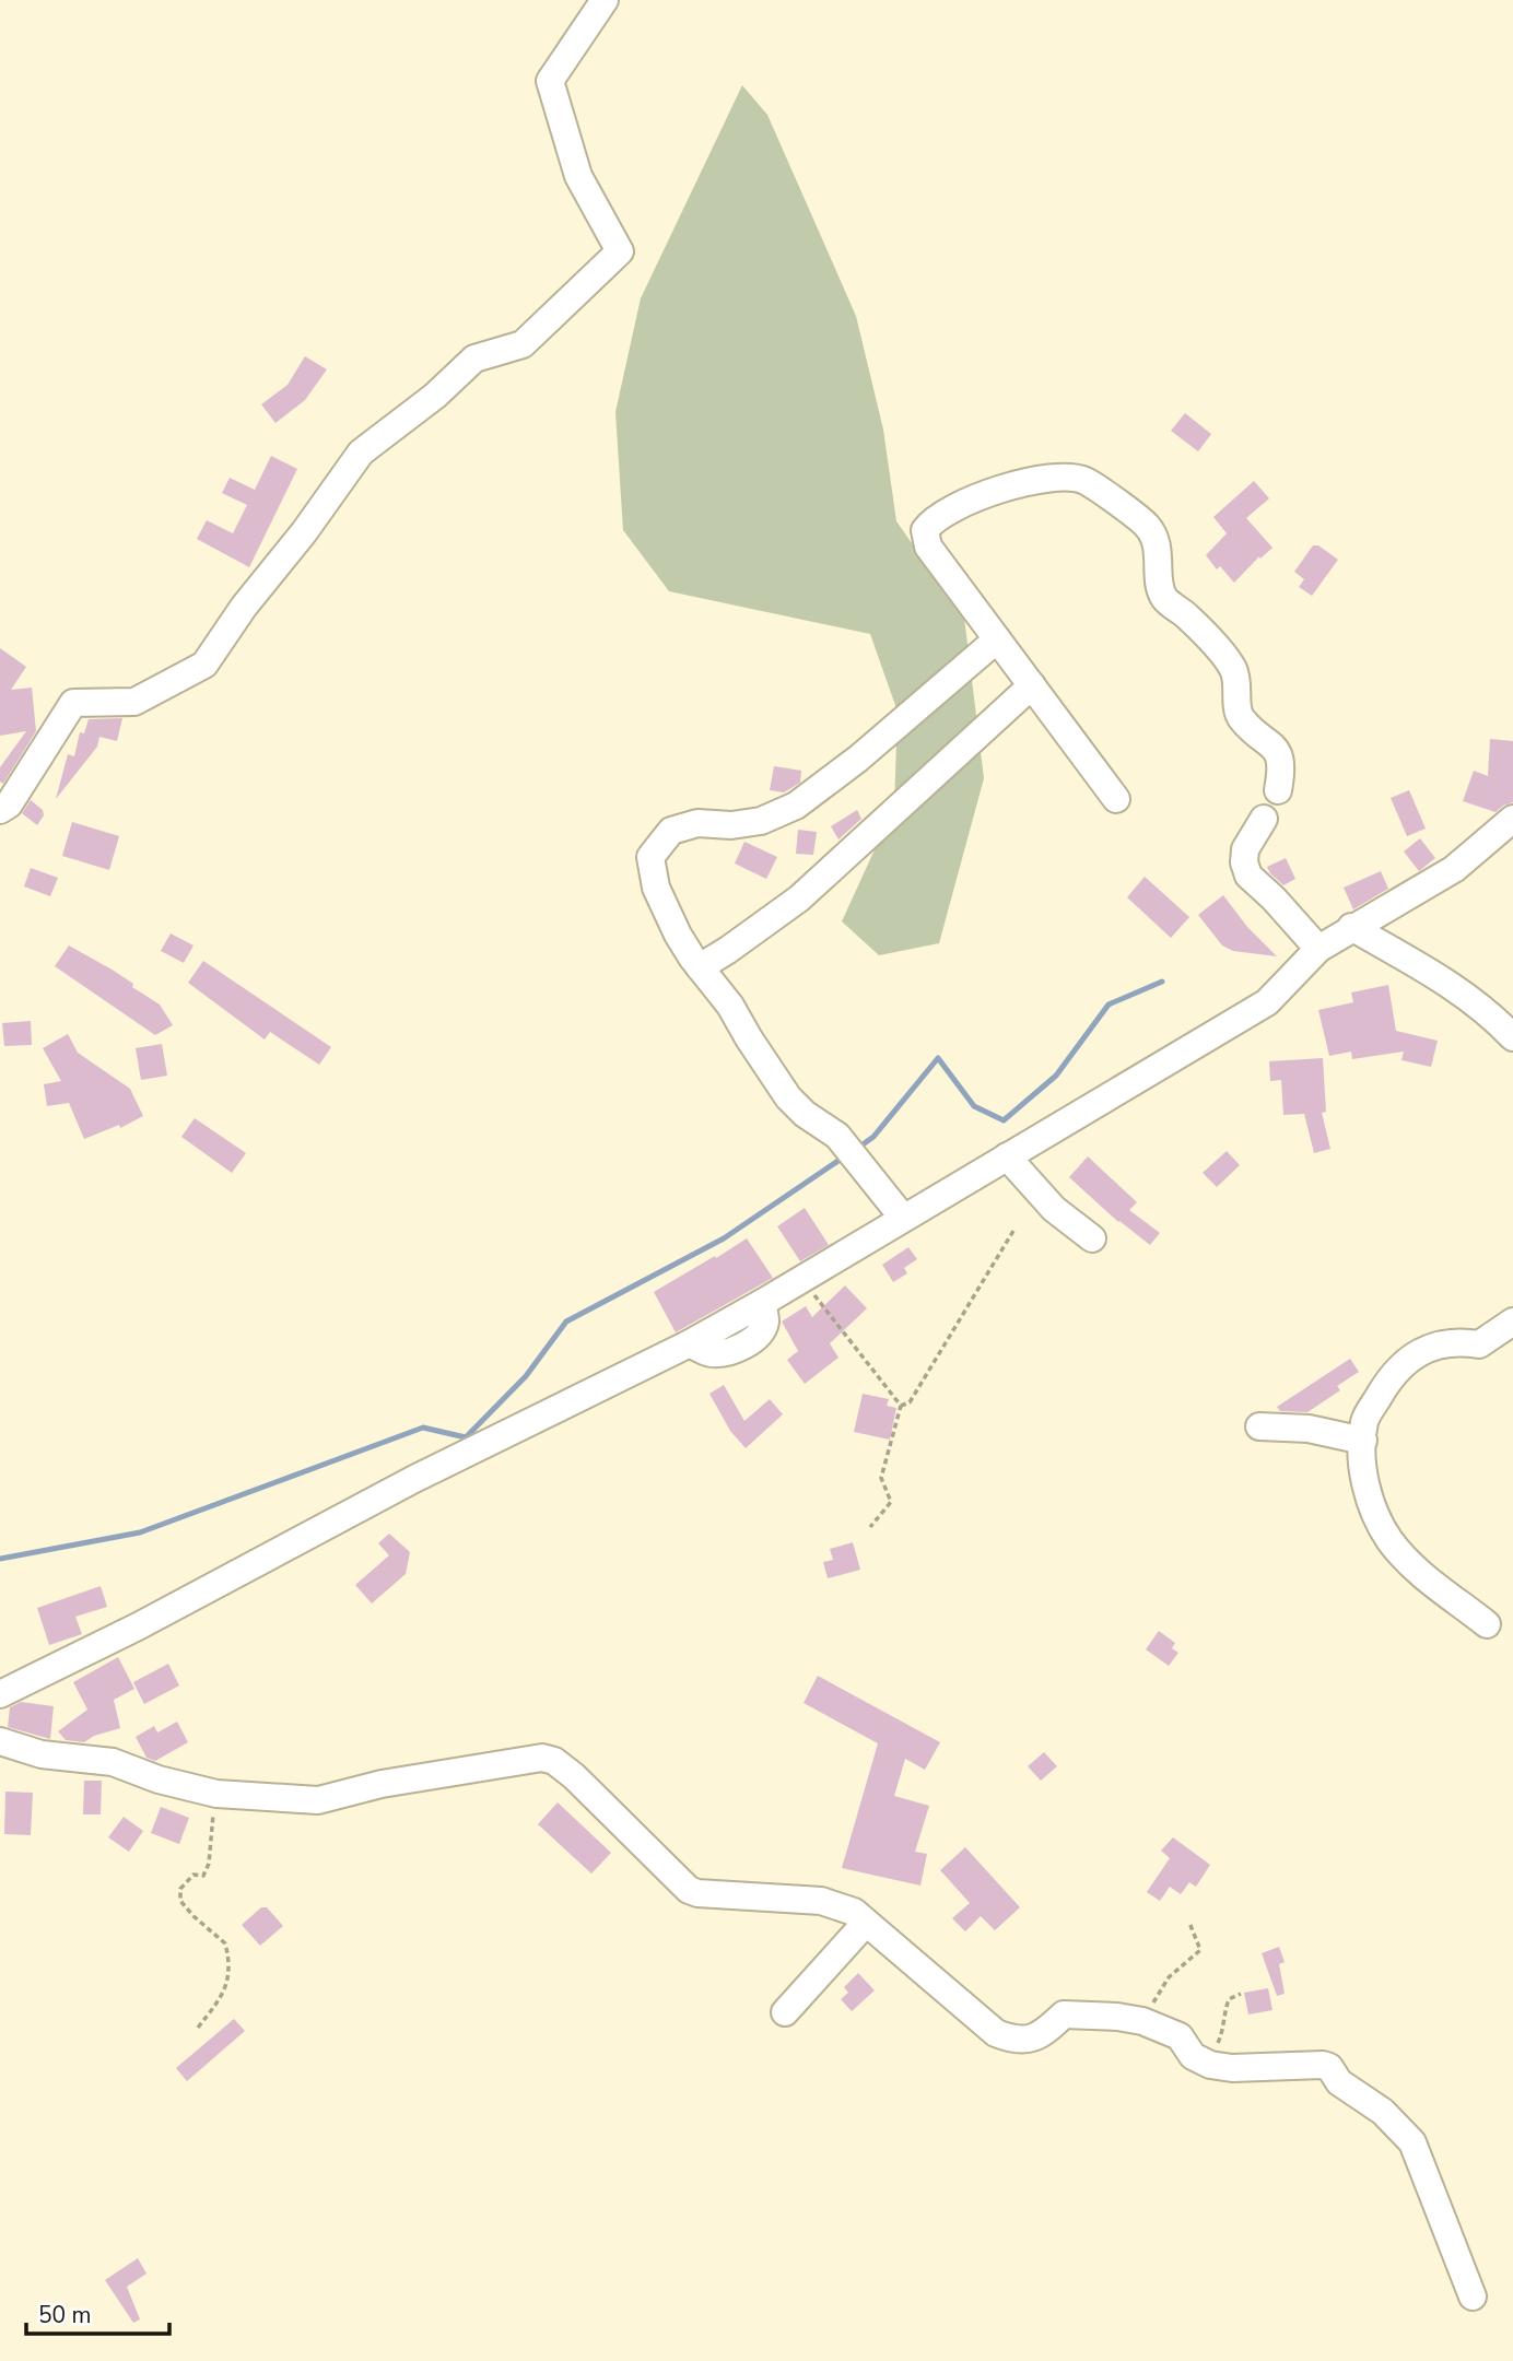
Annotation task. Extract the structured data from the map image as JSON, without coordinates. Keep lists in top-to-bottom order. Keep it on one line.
{"scale_bar":"50 m"}
